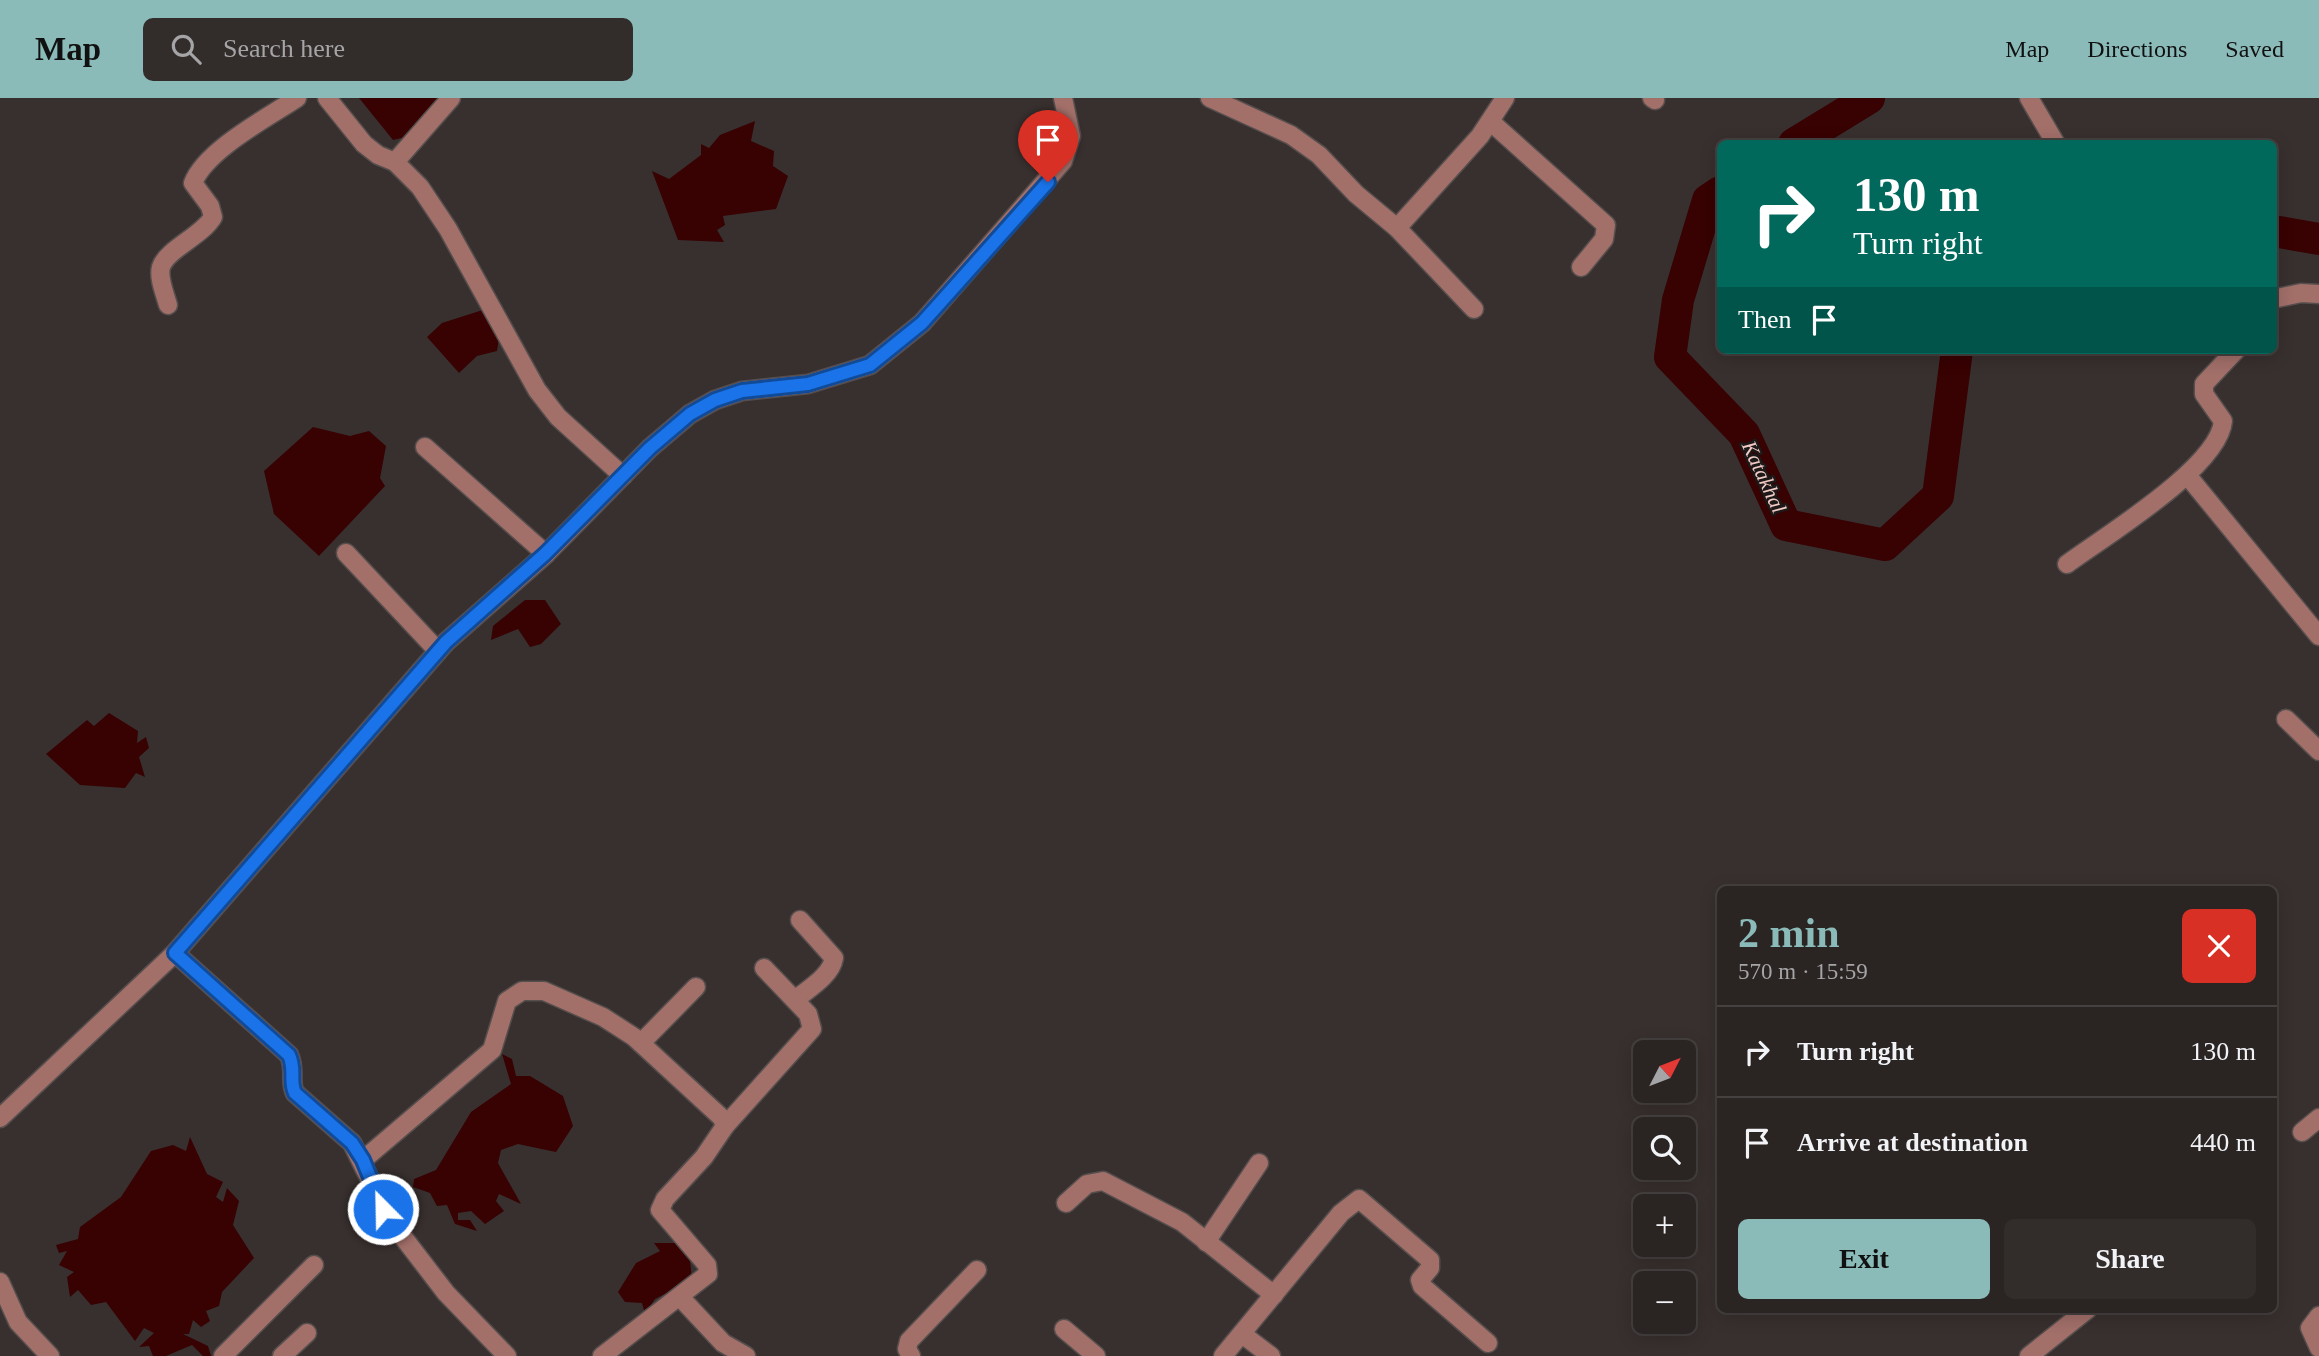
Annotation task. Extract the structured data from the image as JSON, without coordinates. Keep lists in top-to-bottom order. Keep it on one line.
{"water":["Katakhal"],"north":"top right","page":{"header":"Map","search":"Search here","nav":["Map","Directions","Saved"],"turn":["130 m","Turn right"],"then":"Then","heading":["2 min","570 m · 15:59"],"list":[{"name":"Turn right","value":"130 m"},{"name":"Arrive at destination","value":"440 m"}],"map_buttons":["+","−"],"buttons":["Exit","Share"]}}
